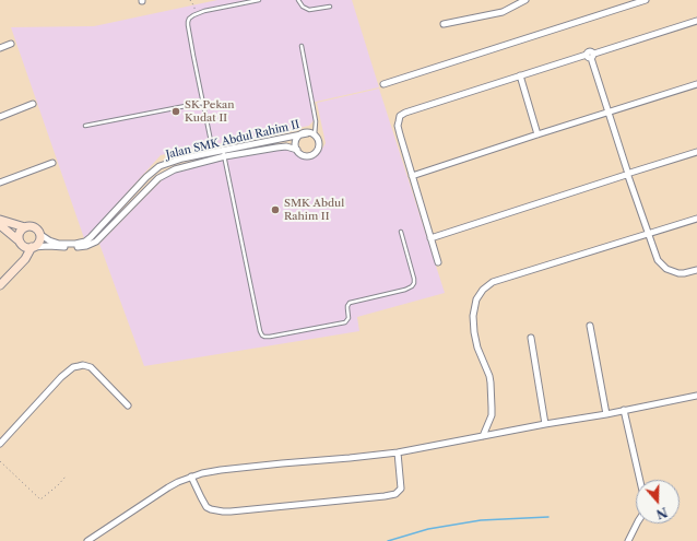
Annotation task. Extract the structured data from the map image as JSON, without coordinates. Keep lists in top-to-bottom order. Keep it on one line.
{"streets":{"street":["Jalan SMK Abdul Rahim II"]},"places":["SK Pekan Kudat II","SMK Abdul Rahim II"],"north":"bottom"}
